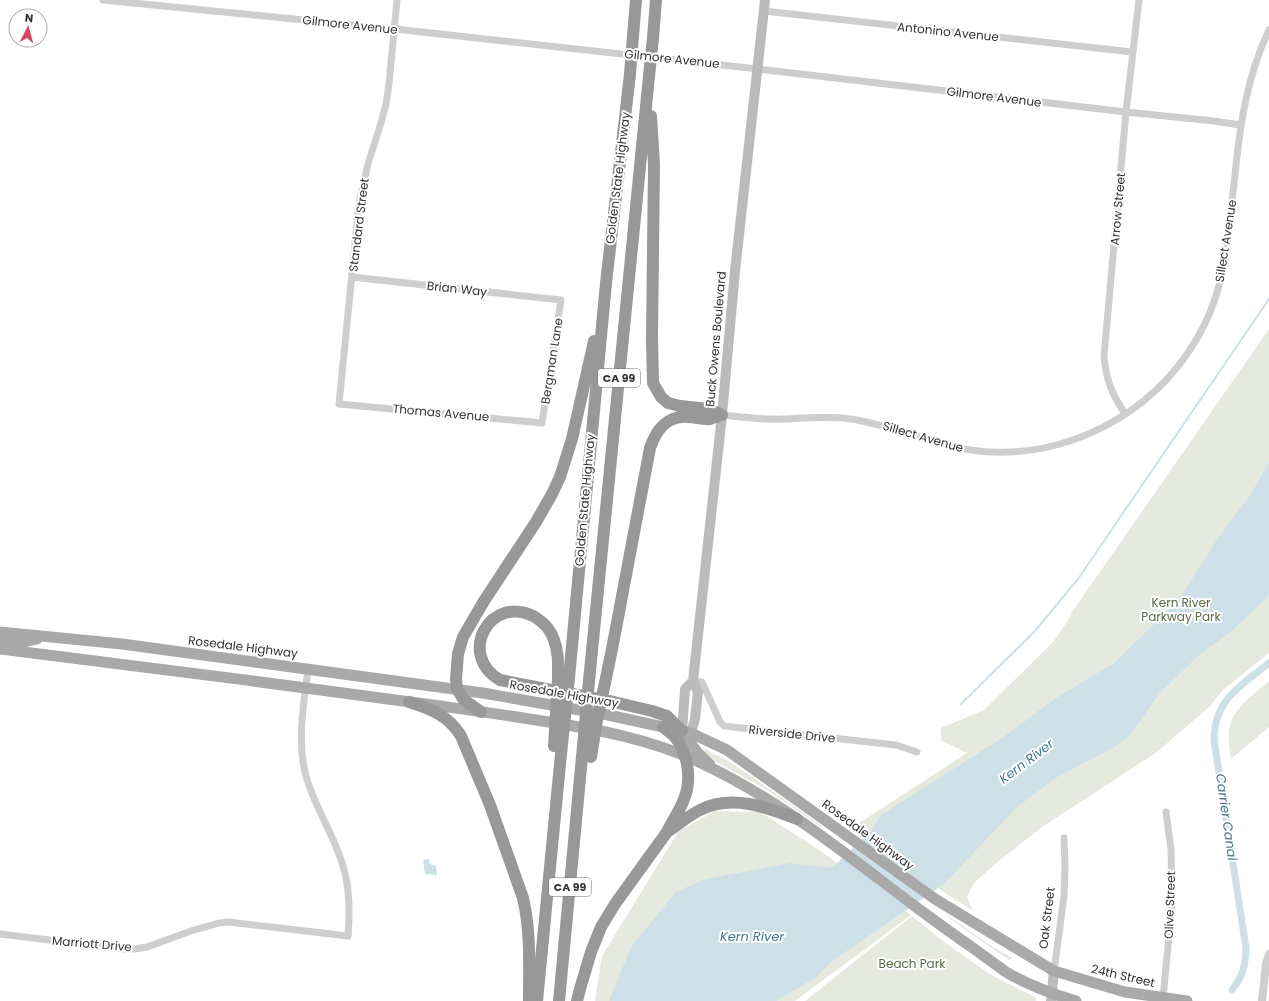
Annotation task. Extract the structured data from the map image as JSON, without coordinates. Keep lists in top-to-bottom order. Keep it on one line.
{"streets":{"highway":["Golden State Highway","CA 99"],"main road":["Buck Owens Boulevard","Rosedale Highway","Oak Street","24th Street"],"street":["Gilmore Avenue","Antonino Avenue","Arrow Street","Standard Street","Sillect Avenue","Brian Way","Bergman Lane","Thomas Avenue","Riverside Drive","Olive Street","Marriott Drive"]},"crossings":[["Gilmore Avenue","Arrow Street"],["Gilmore Avenue","Standard Street"],["Gilmore Avenue","Sillect Avenue"],["Gilmore Avenue","Buck Owens Boulevard"],["Antonino Avenue","Arrow Street"],["Antonino Avenue","Buck Owens Boulevard"],["Golden State Highway","CA 99"],["Arrow Street","Sillect Avenue"],["Standard Street","Brian Way"],["Standard Street","Thomas Avenue"],["Sillect Avenue","Buck Owens Boulevard"],["Brian Way","Bergman Lane"],["Buck Owens Boulevard","Rosedale Highway"],["Buck Owens Boulevard","Riverside Drive"],["Bergman Lane","Thomas Avenue"],["Rosedale Highway","Oak Street"],["Rosedale Highway","24th Street"],["Olive Street","24th Street"],["Oak Street","24th Street"]],"water":["Kern River","Carrier Canal"],"parks":["Kern River Parkway Park","Beach Park"],"north":"top"}
